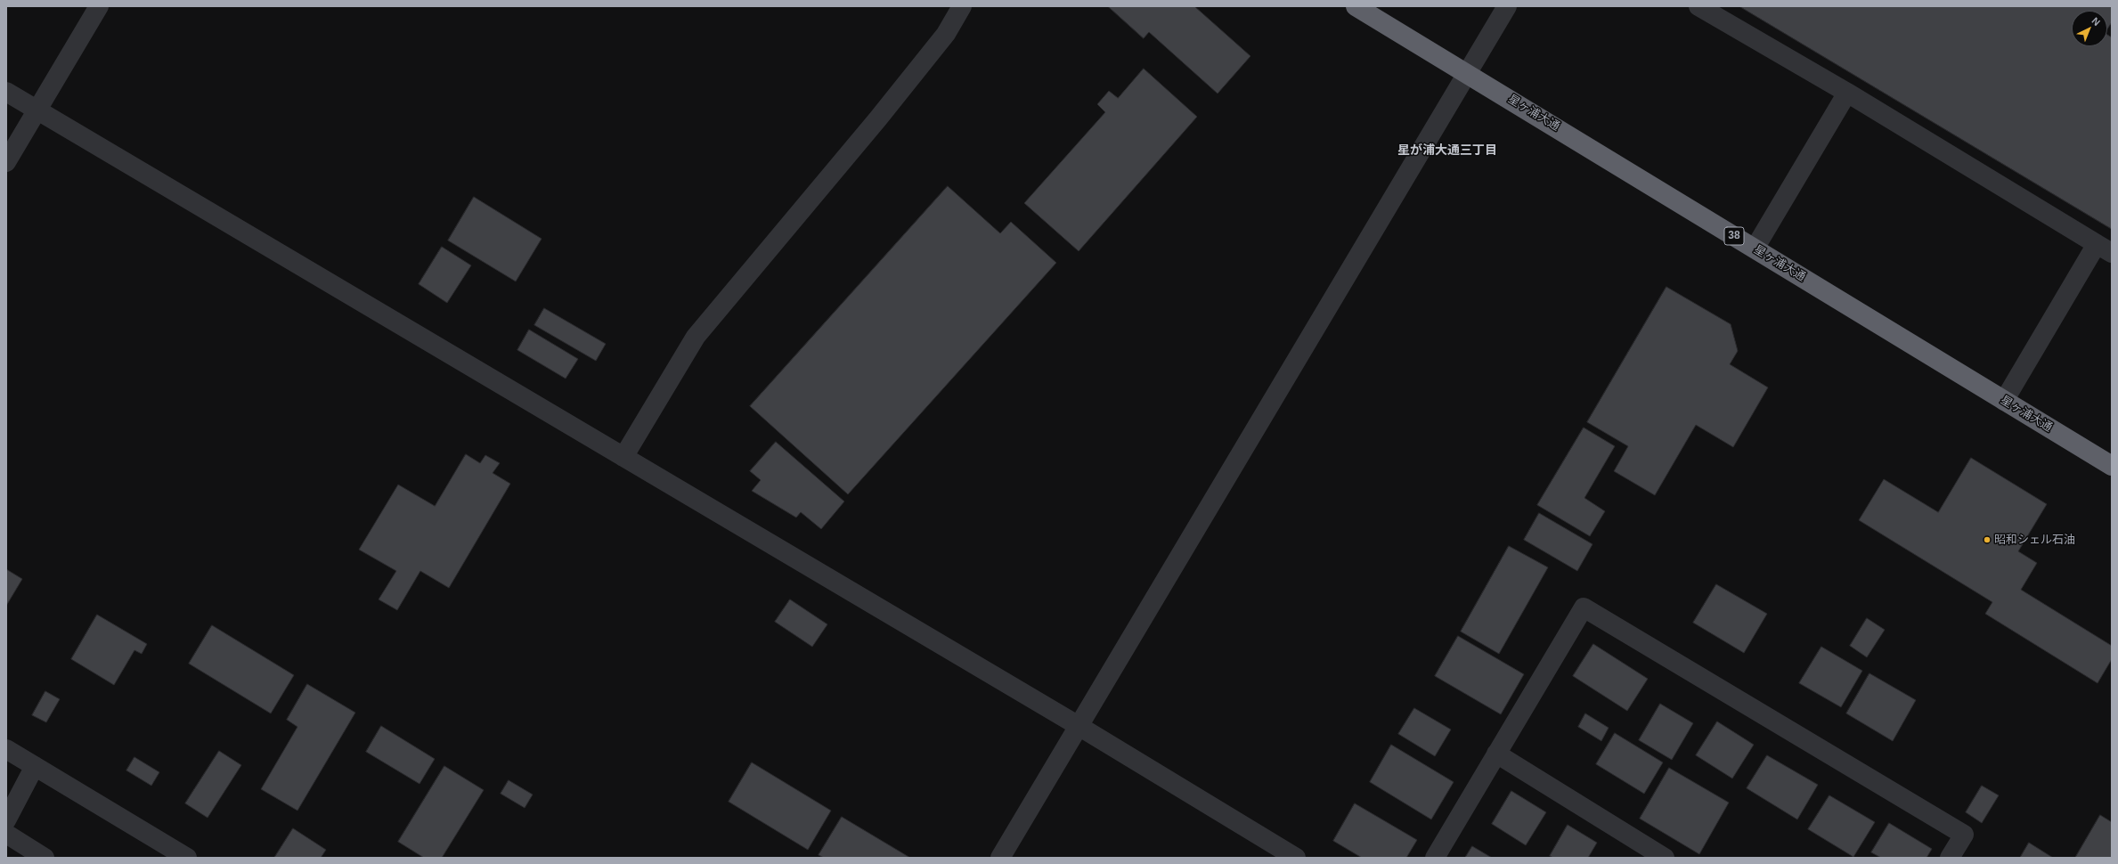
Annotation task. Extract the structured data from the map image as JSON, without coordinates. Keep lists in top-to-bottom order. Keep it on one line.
{"streets":{"highway":["星ヶ浦大通","38"]},"districts":["星が浦大通三丁目"],"places":["昭和シェル石油"],"north":"top right"}
